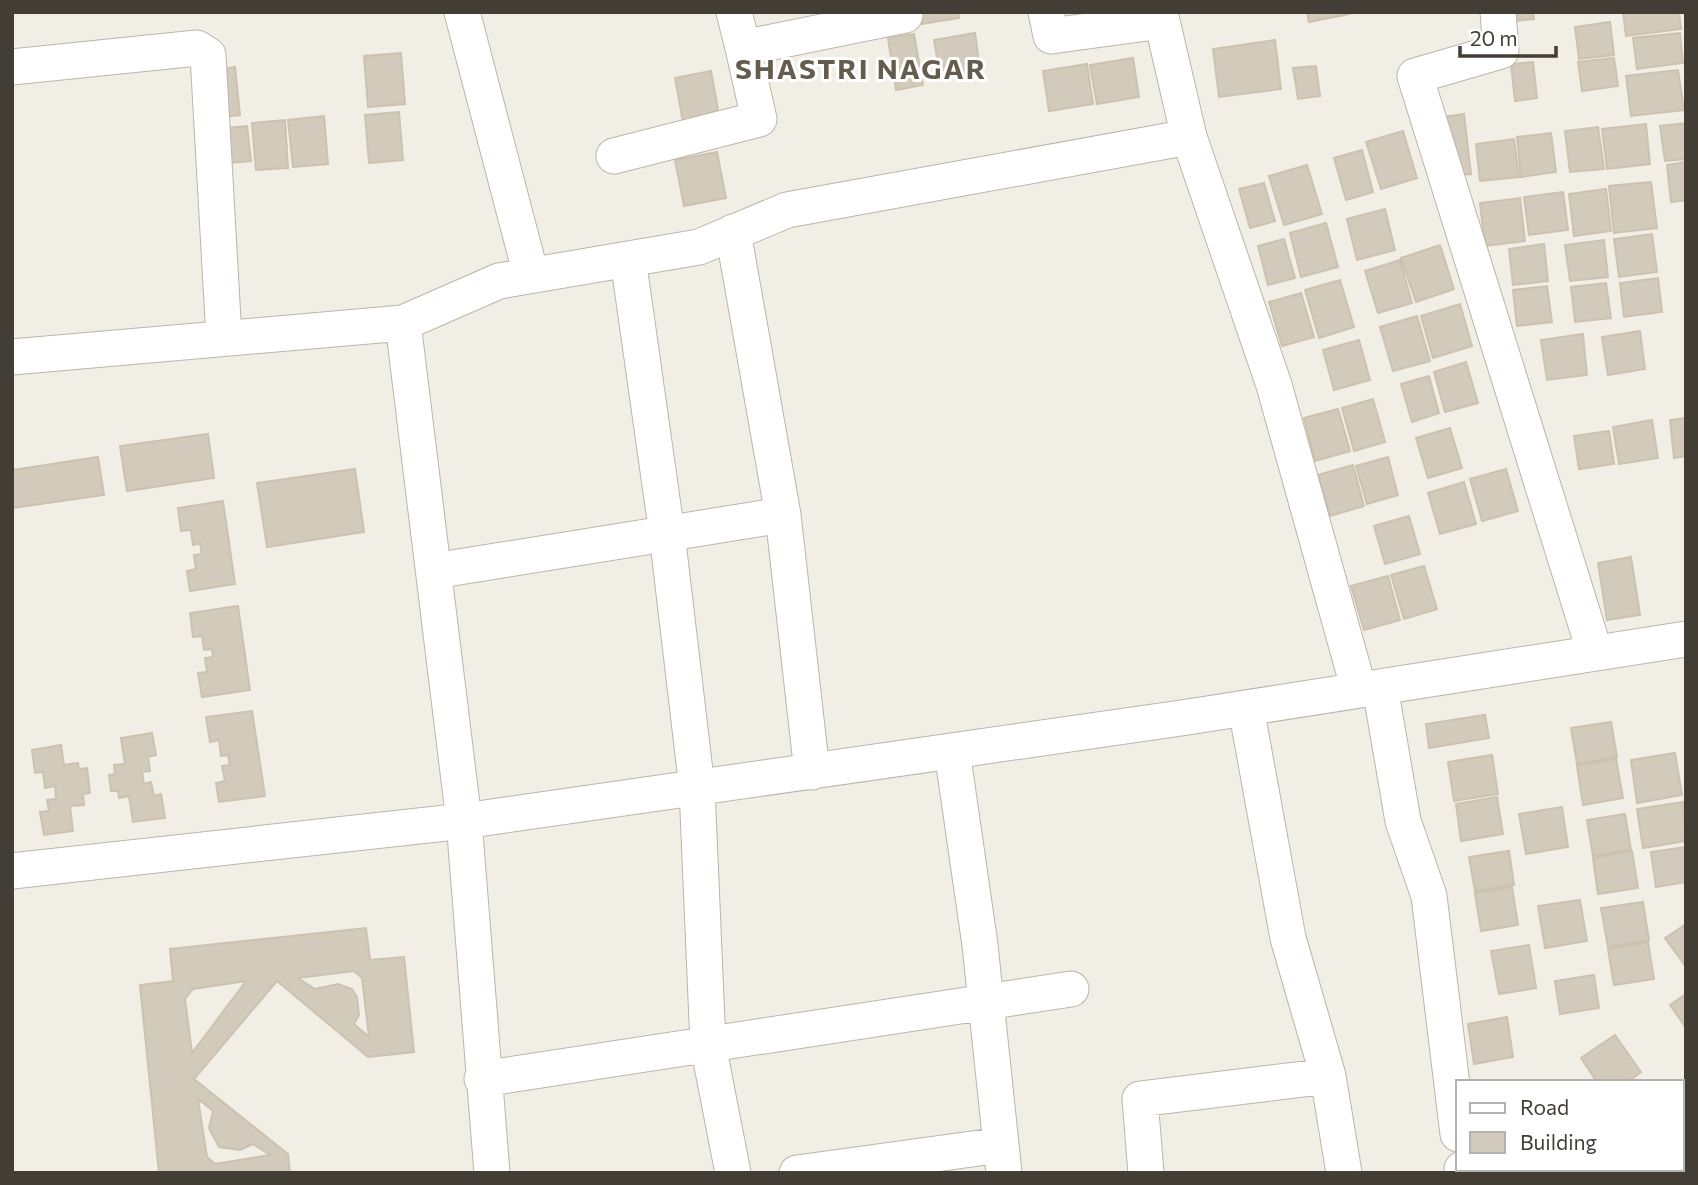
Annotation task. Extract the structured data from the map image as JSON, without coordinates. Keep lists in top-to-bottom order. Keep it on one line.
{"districts":["SHASTRI NAGAR"],"legend":["Road","Building"],"scale_bar":"20 m"}
